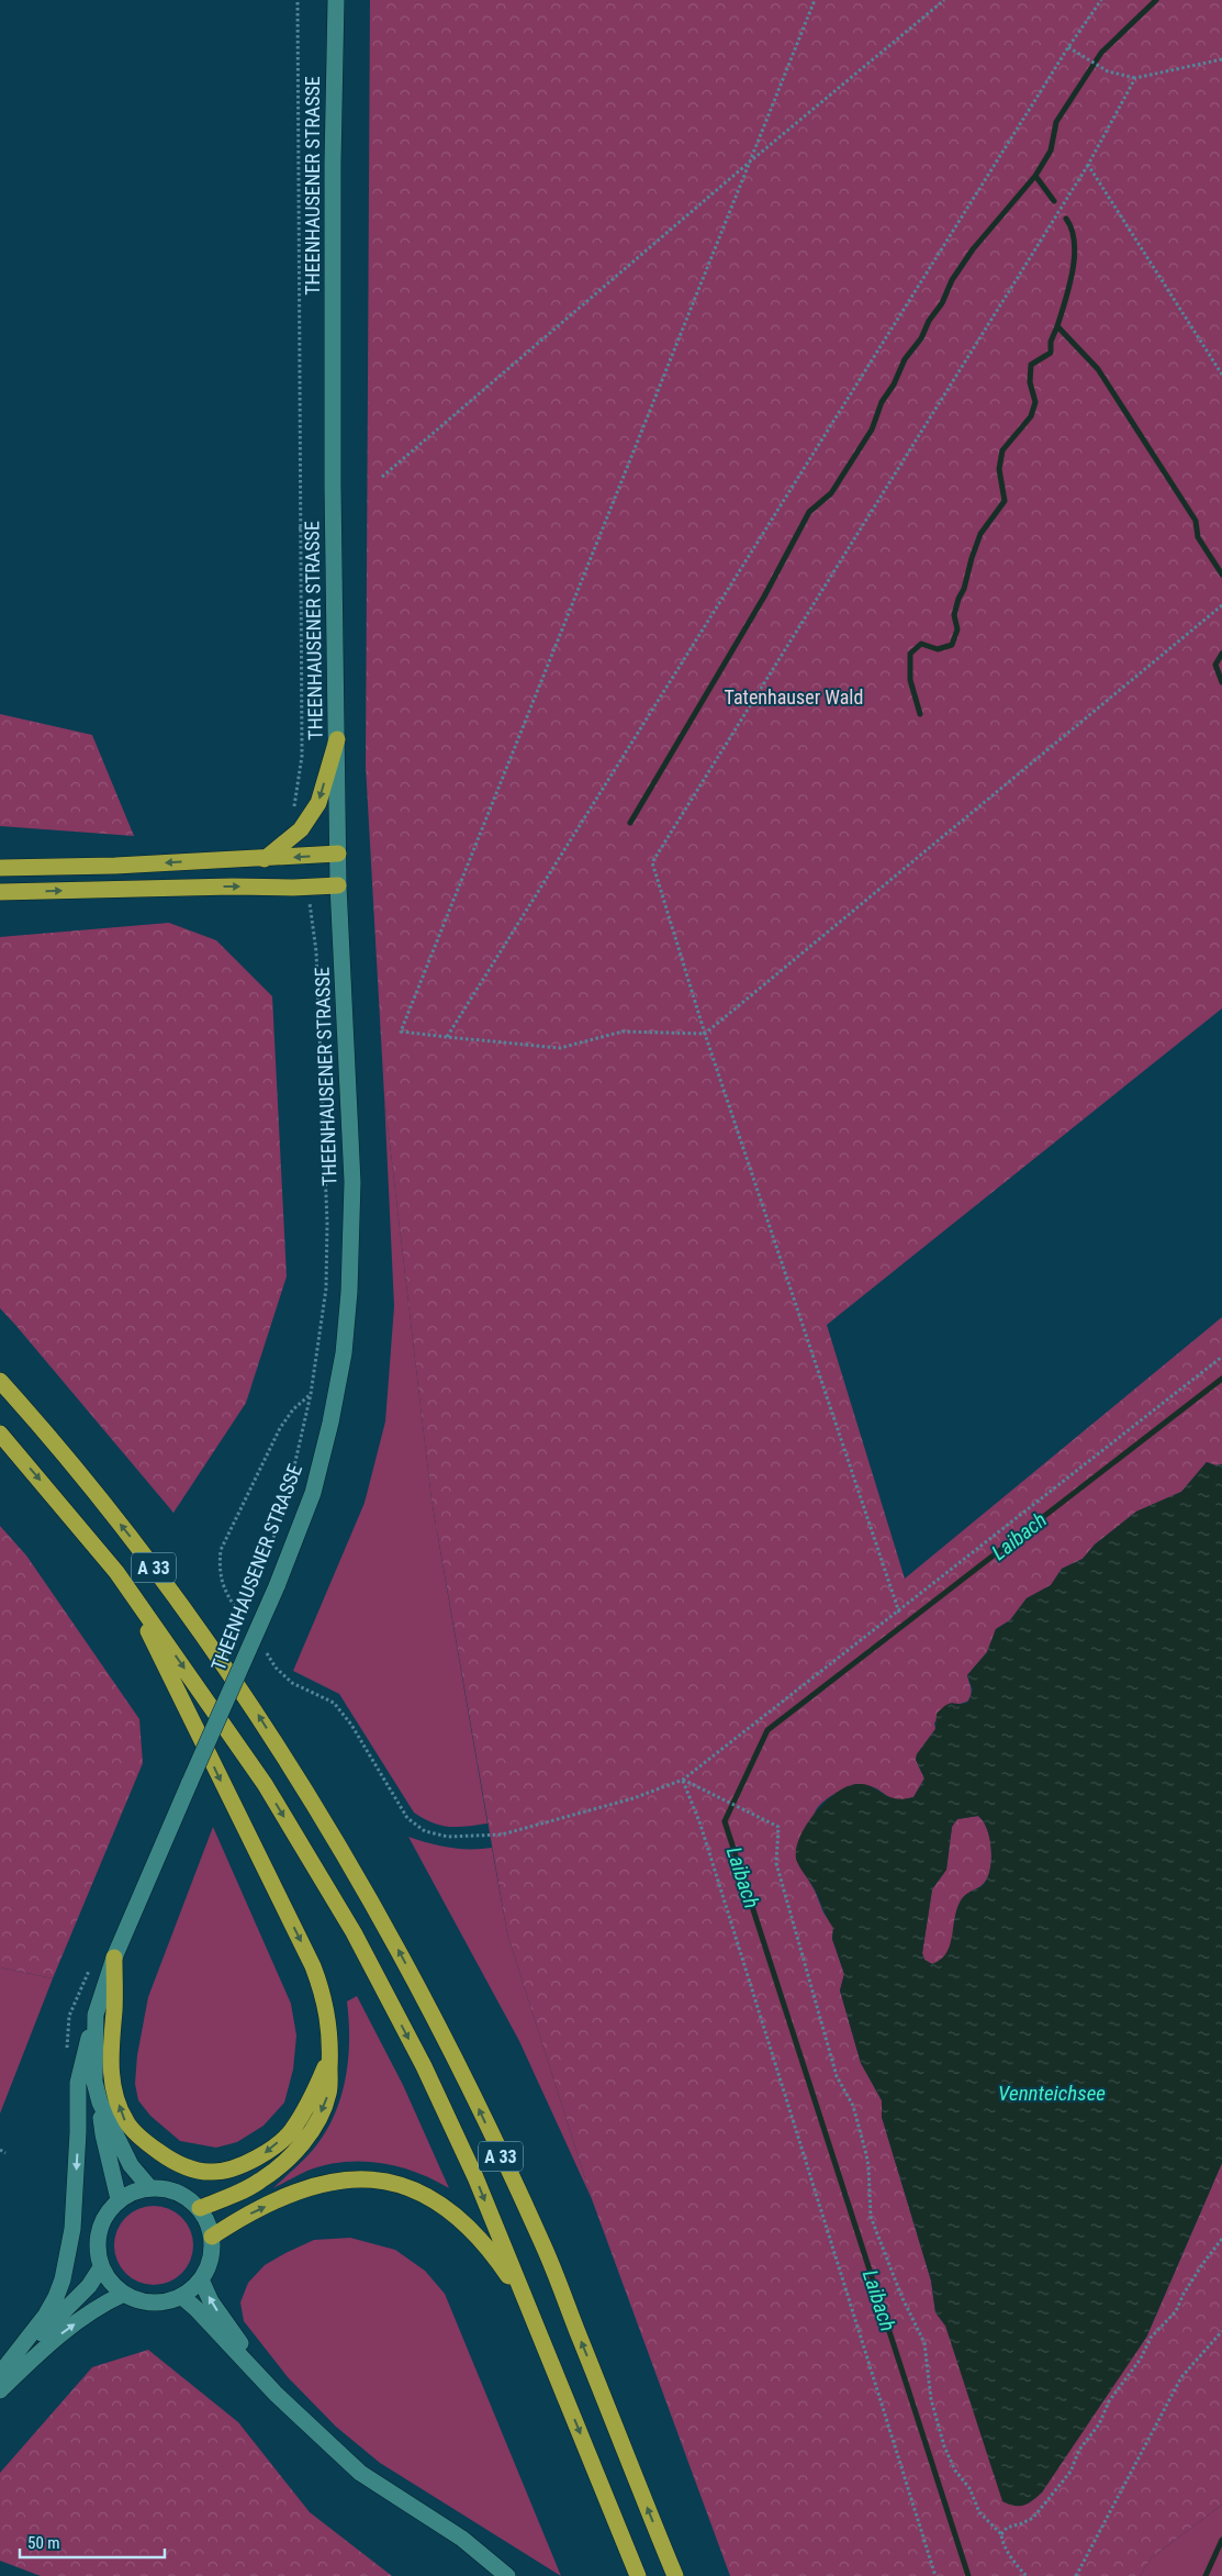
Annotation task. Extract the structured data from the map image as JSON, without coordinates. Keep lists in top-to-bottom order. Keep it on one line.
{"streets":{"highway":["A 33"],"main road":["THEENHAUSENER STRASSE"]},"water":["Laibach","Vennteichsee"],"parks":["Tatenhauser Wald"],"scale_bar":"50 m"}
